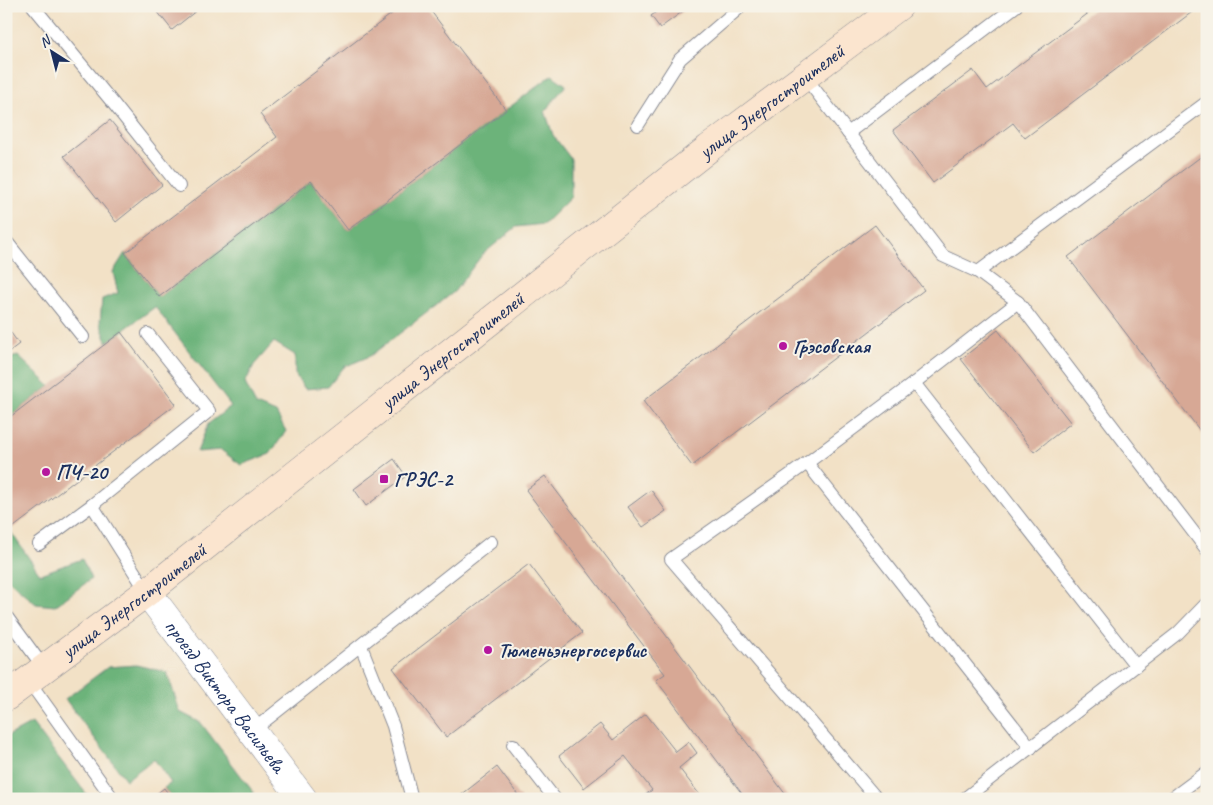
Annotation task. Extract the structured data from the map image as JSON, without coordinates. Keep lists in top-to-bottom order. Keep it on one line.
{"streets":{"main road":["улица Энергостроителей"],"street":["проезд Виктора Васильева"]},"crossings":[["улица Энергостроителей","проезд Виктора Васильева"]],"places":{"other":["Грэсовская","ПЧ-20","Тюменьэнергосервис"],"transit":["ГРЭС-2"]},"north":"top left"}
